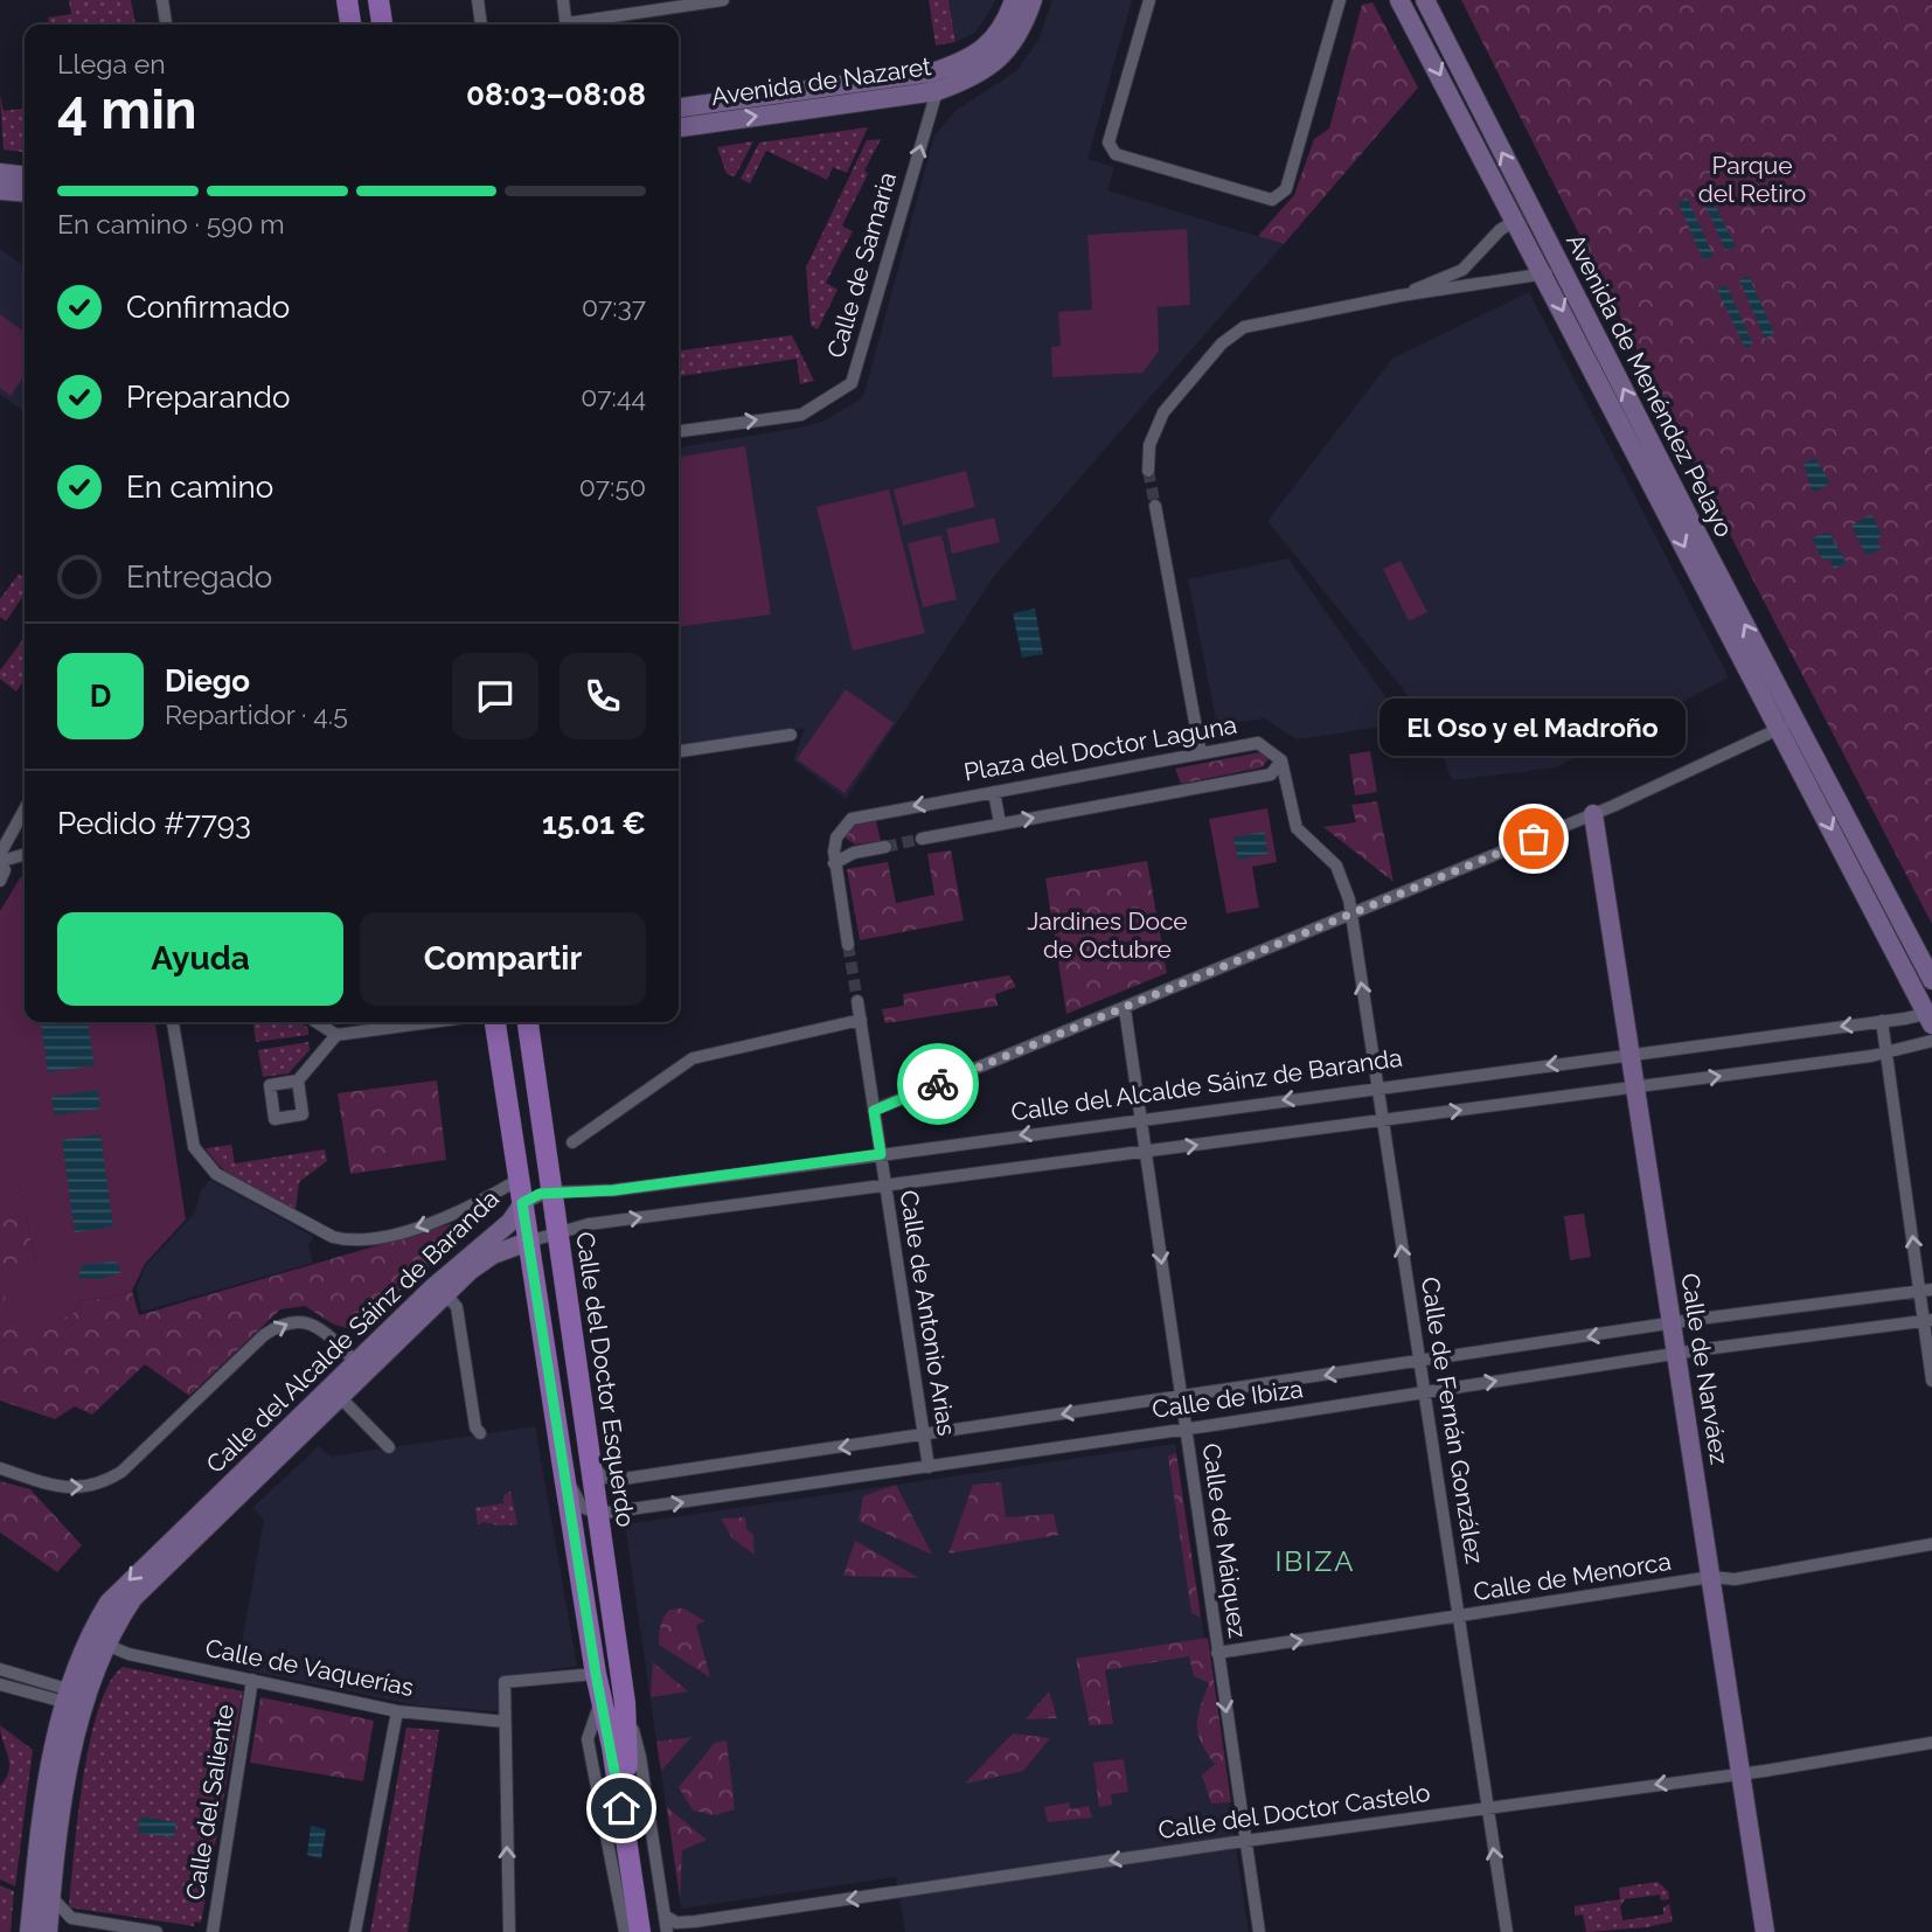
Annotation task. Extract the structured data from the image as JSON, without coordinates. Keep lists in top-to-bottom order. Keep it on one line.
{"streets":{"main road":["Avenida de Nazaret","Avenida de Menéndez Pelayo","Calle del Alcalde Sáinz de Baranda","Calle de Narváez","Calle del Doctor Esquerdo"],"street":["Calle de Samaria","Plaza del Doctor Laguna","Calle de Antonio Arias","Calle de Ibiza","Calle de Fernán González","Calle de Máiquez","Calle de Menorca","Calle de Vaquerías","Calle del Saliente","Calle del Doctor Castelo"]},"crossings":[["Avenida de Nazaret","Calle de Samaria"],["Avenida de Menéndez Pelayo","Calle del Alcalde Sáinz de Baranda"],["Plaza del Doctor Laguna","Calle de Fernán González"],["Calle del Alcalde Sáinz de Baranda","Calle de Antonio Arias"],["Calle del Alcalde Sáinz de Baranda","Calle de Narváez"],["Calle del Alcalde Sáinz de Baranda","Calle del Doctor Esquerdo"],["Calle del Alcalde Sáinz de Baranda","Calle de Fernán González"],["Calle del Alcalde Sáinz de Baranda","Calle de Máiquez"],["Calle del Alcalde Sáinz de Baranda","Calle de Vaquerías"],["Calle de Antonio Arias","Calle de Ibiza"],["Calle de Narváez","Calle de Ibiza"],["Calle de Narváez","Calle de Menorca"],["Calle de Narváez","Calle del Doctor Castelo"],["Calle del Doctor Esquerdo","Calle de Ibiza"],["Calle del Doctor Esquerdo","Calle del Doctor Castelo"],["Calle de Ibiza","Calle de Fernán González"],["Calle de Ibiza","Calle de Máiquez"],["Calle de Fernán González","Calle de Menorca"],["Calle de Fernán González","Calle del Doctor Castelo"],["Calle de Máiquez","Calle de Menorca"],["Calle de Máiquez","Calle del Doctor Castelo"],["Calle de Vaquerías","Calle del Saliente"]],"one_way":["Calle de Samaria","Calle de Fernán González","Calle de Máiquez","Calle del Doctor Castelo"],"districts":["IBIZA"],"parks":["Parque del Retiro","Jardines Doce de Octubre"],"places":["El Oso y el Madroño"],"page":{"heading":["4 min","Llega en","08:03–08:08"],"panel":["Diego","Repartidor · 4.5","Pedido #7793","15.01 €"],"bar":"En camino · 590 m","list":[["Confirmado","07:37"],["Preparando","07:44"],["En camino","07:50"],"Entregado"],"round":"D","bubble":"El Oso y el Madroño","buttons":["Ayuda","Compartir"]}}
